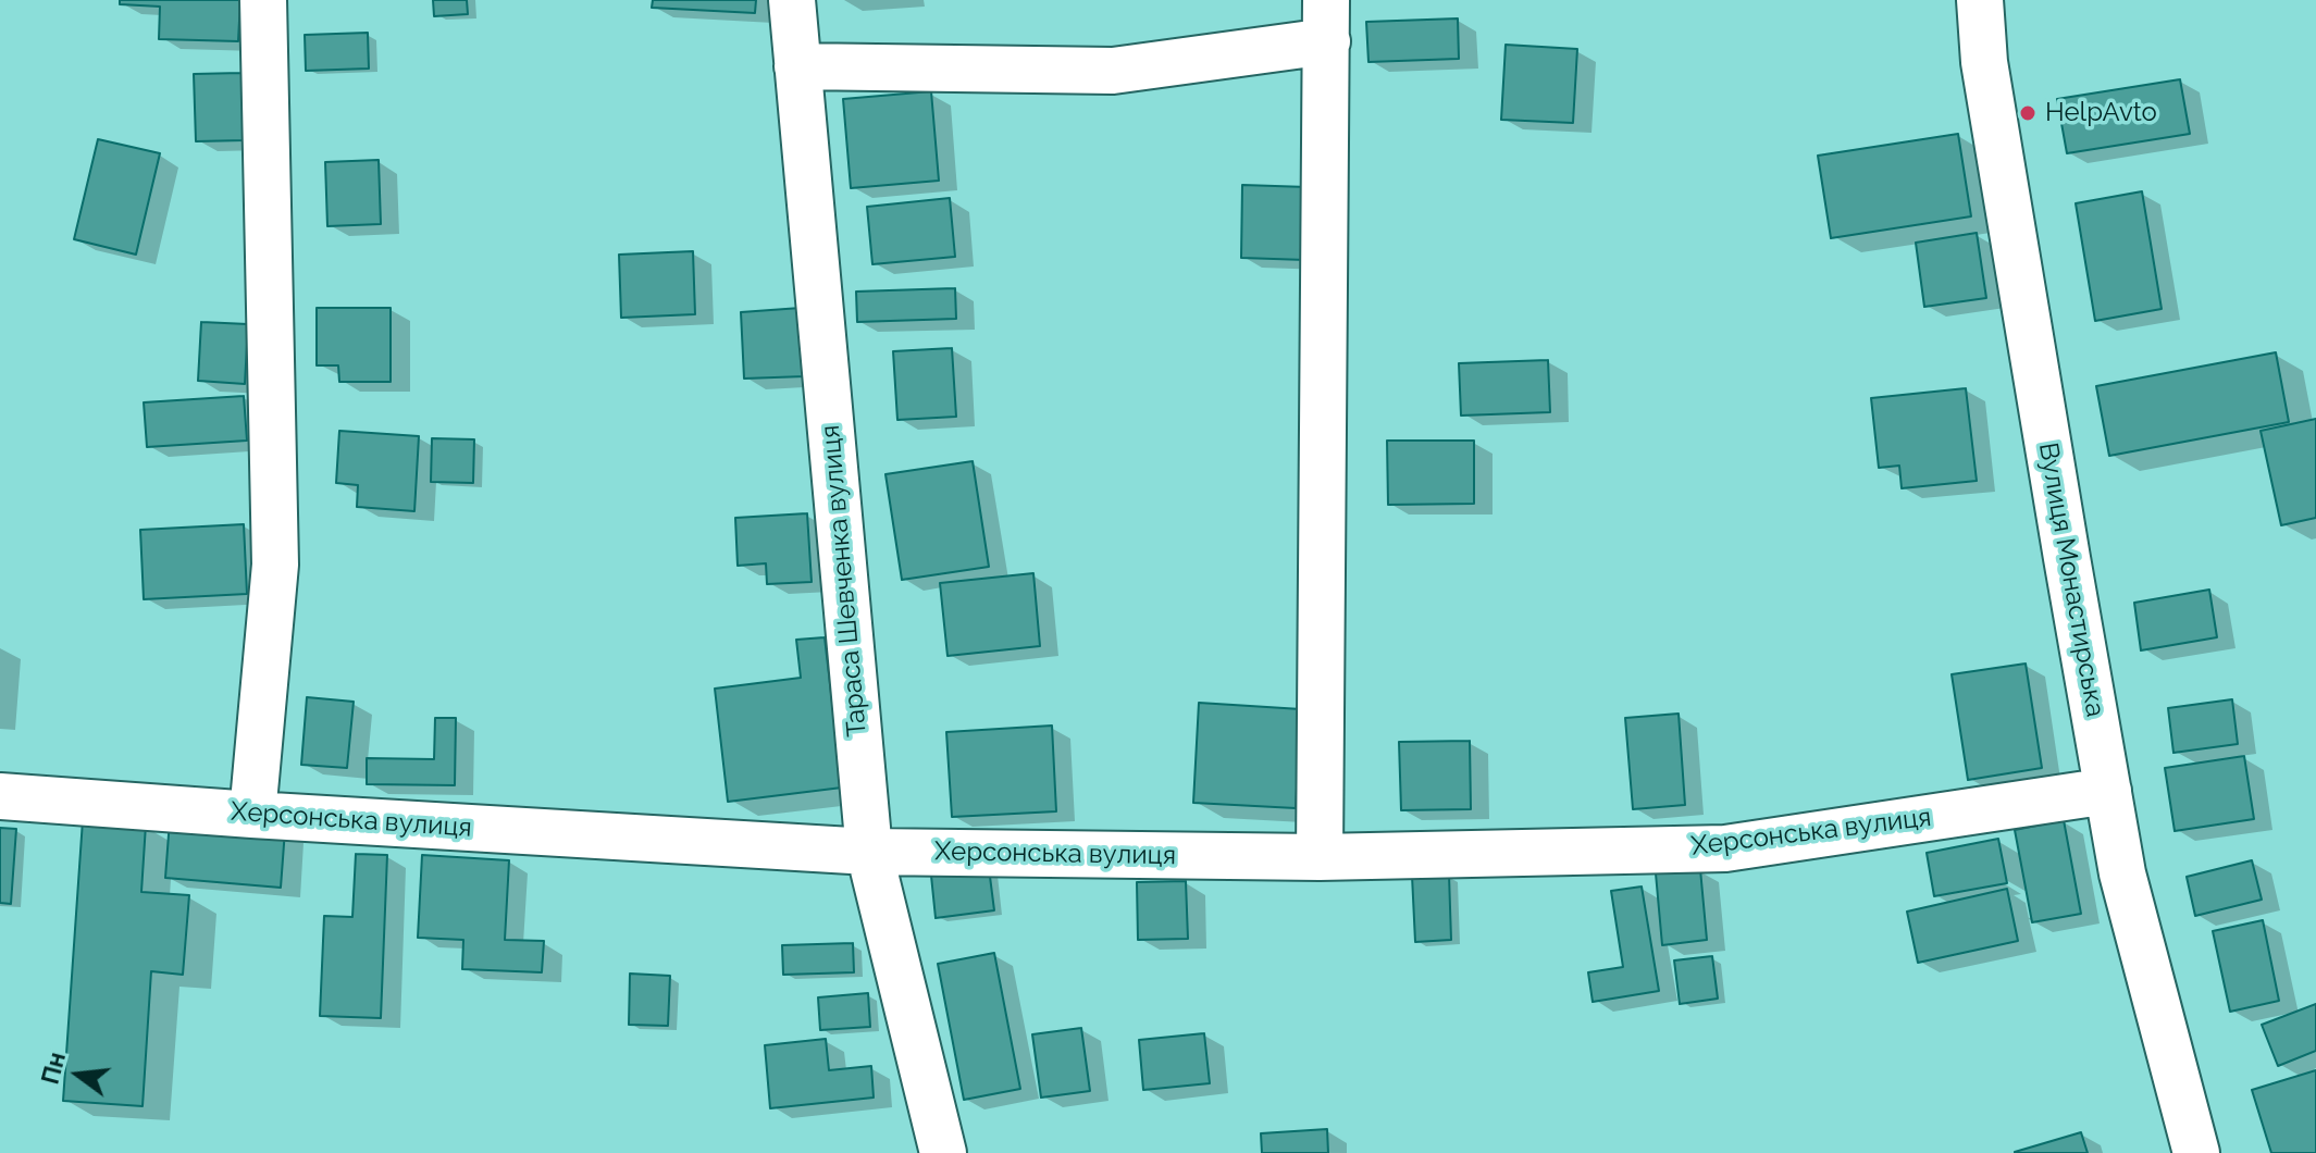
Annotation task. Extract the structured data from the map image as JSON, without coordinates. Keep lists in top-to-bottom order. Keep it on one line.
{"streets":{"street":["Вулиця Монастирська","Тараса Шевченка вулиця","Херсонська вулиця"]},"crossings":[["Вулиця Монастирська","Херсонська вулиця"],["Тараса Шевченка вулиця","Херсонська вулиця"]],"places":["HelpAvto"],"north":"left"}
